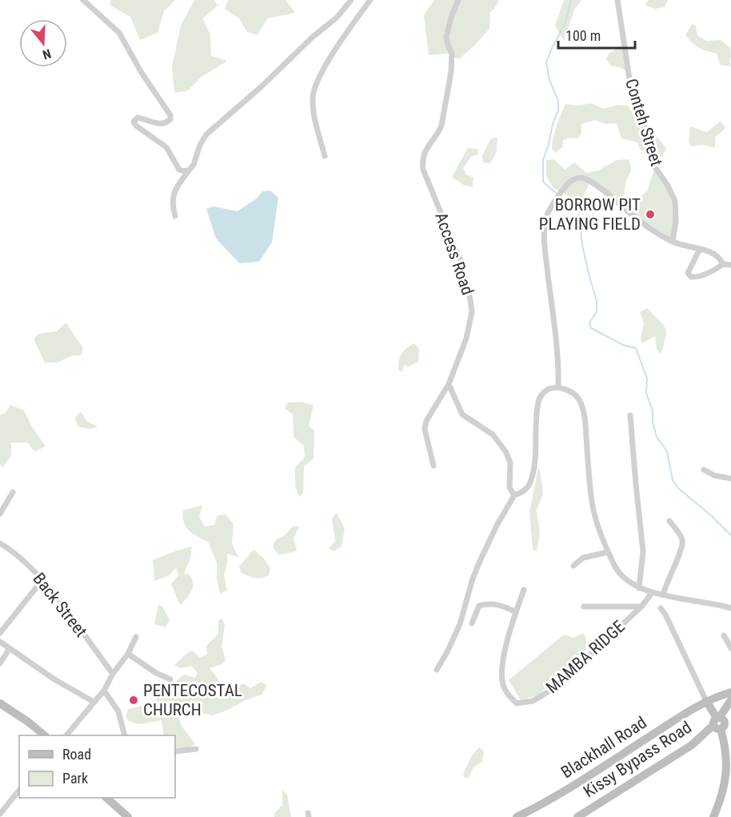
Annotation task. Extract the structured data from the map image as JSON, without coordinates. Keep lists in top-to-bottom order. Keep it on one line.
{"streets":{"street":["Conteh Street","Access Road","Back Street","MAMBA RIDGE","Blackhall Road","Kissy Bypass Road"]},"places":["BORROW PIT PLAYING FIELD","PENTECOSTAL CHURCH"],"legend":["Road","Park"],"scale_bar":"100 m","north":"bottom"}
